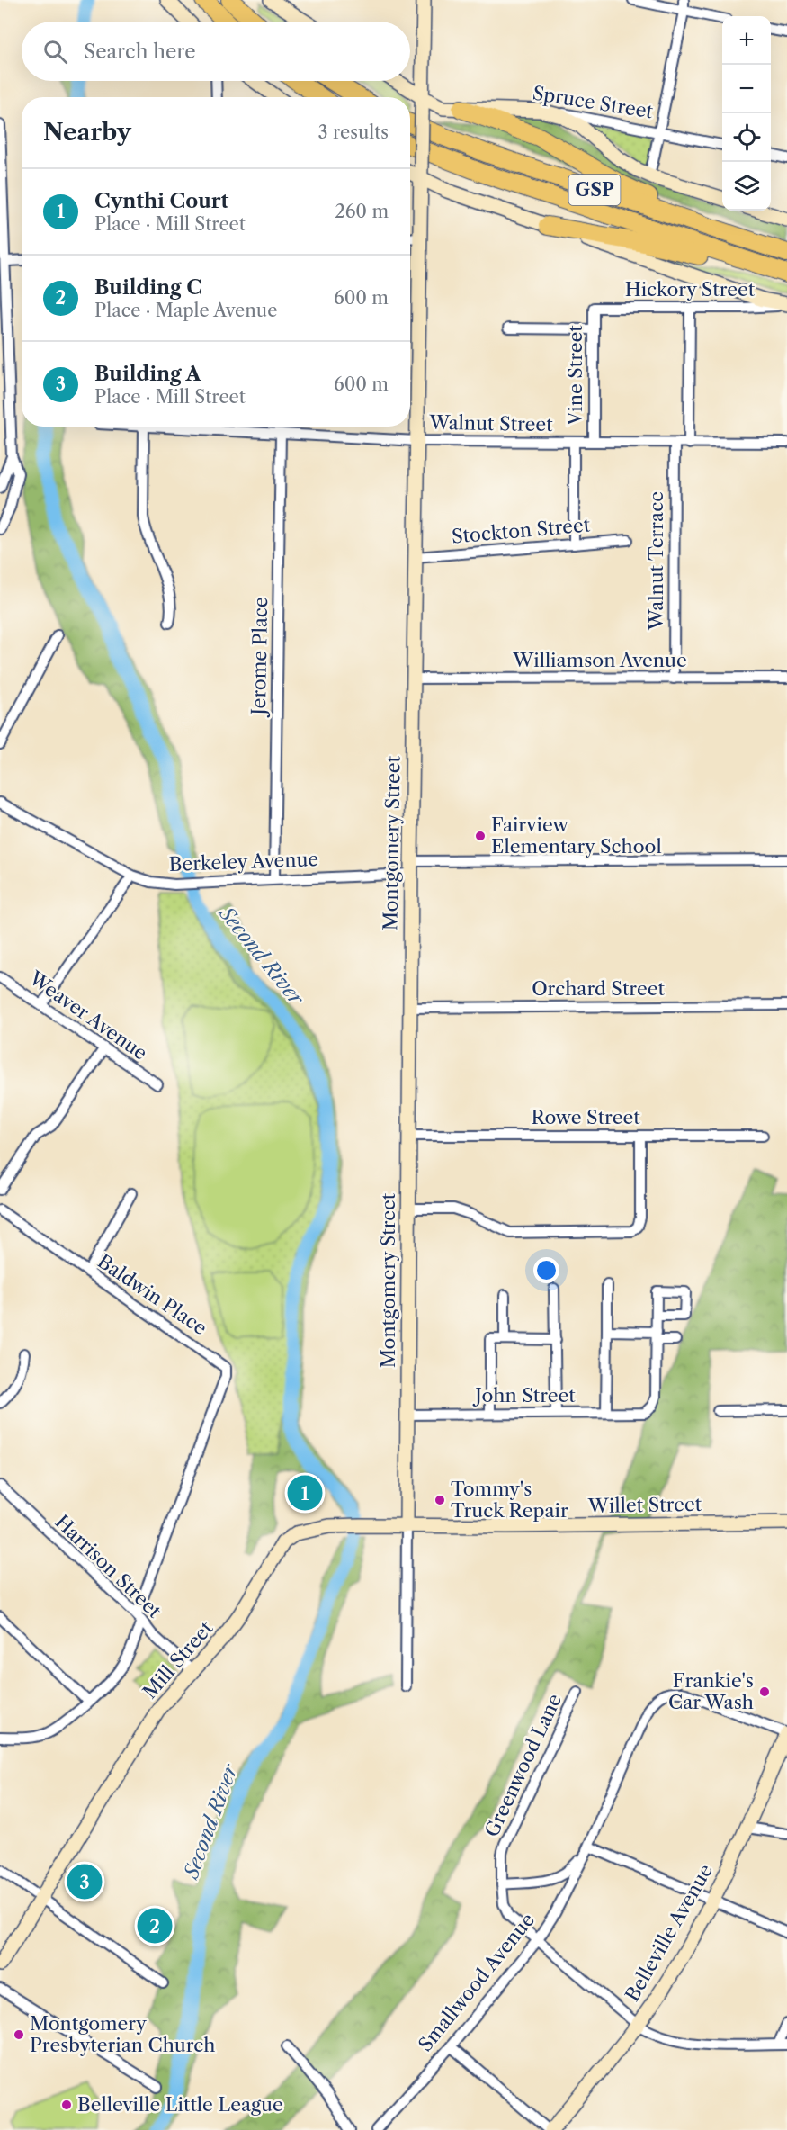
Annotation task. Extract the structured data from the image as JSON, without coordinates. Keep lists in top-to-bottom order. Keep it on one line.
{"streets":{"highway":["GSP"],"street":["Spruce Street","Hickory Street","Vine Street","Walnut Street","Stockton Street","Walnut Terrace","Jerome Place","Williamson Avenue","Montgomery Street","Berkeley Avenue","Orchard Street","Weaver Avenue","Rowe Street","Baldwin Place","John Street","Willet Street","Harrison Street","Mill Street","Greenwood Lane","Belleville Avenue","Smallwood Avenue"]},"crossings":[["Spruce Street","Montgomery Street"],["Hickory Street","Vine Street"],["Vine Street","Walnut Street"],["Walnut Street","Walnut Terrace"],["Walnut Street","Jerome Place"],["Walnut Street","Montgomery Street"],["Stockton Street","Montgomery Street"],["Walnut Terrace","Williamson Avenue"],["Jerome Place","Berkeley Avenue"],["Williamson Avenue","Montgomery Street"],["Montgomery Street","Berkeley Avenue"],["Montgomery Street","Orchard Street"],["Montgomery Street","Rowe Street"],["Montgomery Street","John Street"],["Montgomery Street","Willet Street"],["Montgomery Street","Mill Street"],["Baldwin Place","Harrison Street"],["Willet Street","Mill Street"],["Harrison Street","Mill Street"],["Greenwood Lane","Smallwood Avenue"],["Belleville Avenue","Smallwood Avenue"]],"water":["Second River"],"places":["Fairview Elementary School","Tommy's Truck Repair","Frankie's Car Wash","Montgomery Presbyterian Church","Belleville Little League"],"page":{"map_buttons":["+","−"],"search":"Search here","heading":["Nearby","3 results"],"list":[{"mark":"1","name":"Cynthi Court","note":"Place · Mill Street","value":"260 m"},{"mark":"2","name":"Building C","note":"Place · Maple Avenue","value":"600 m"},{"mark":"3","name":"Building A","note":"Place · Mill Street","value":"600 m"}],"pins":["1","3","2"]}}
